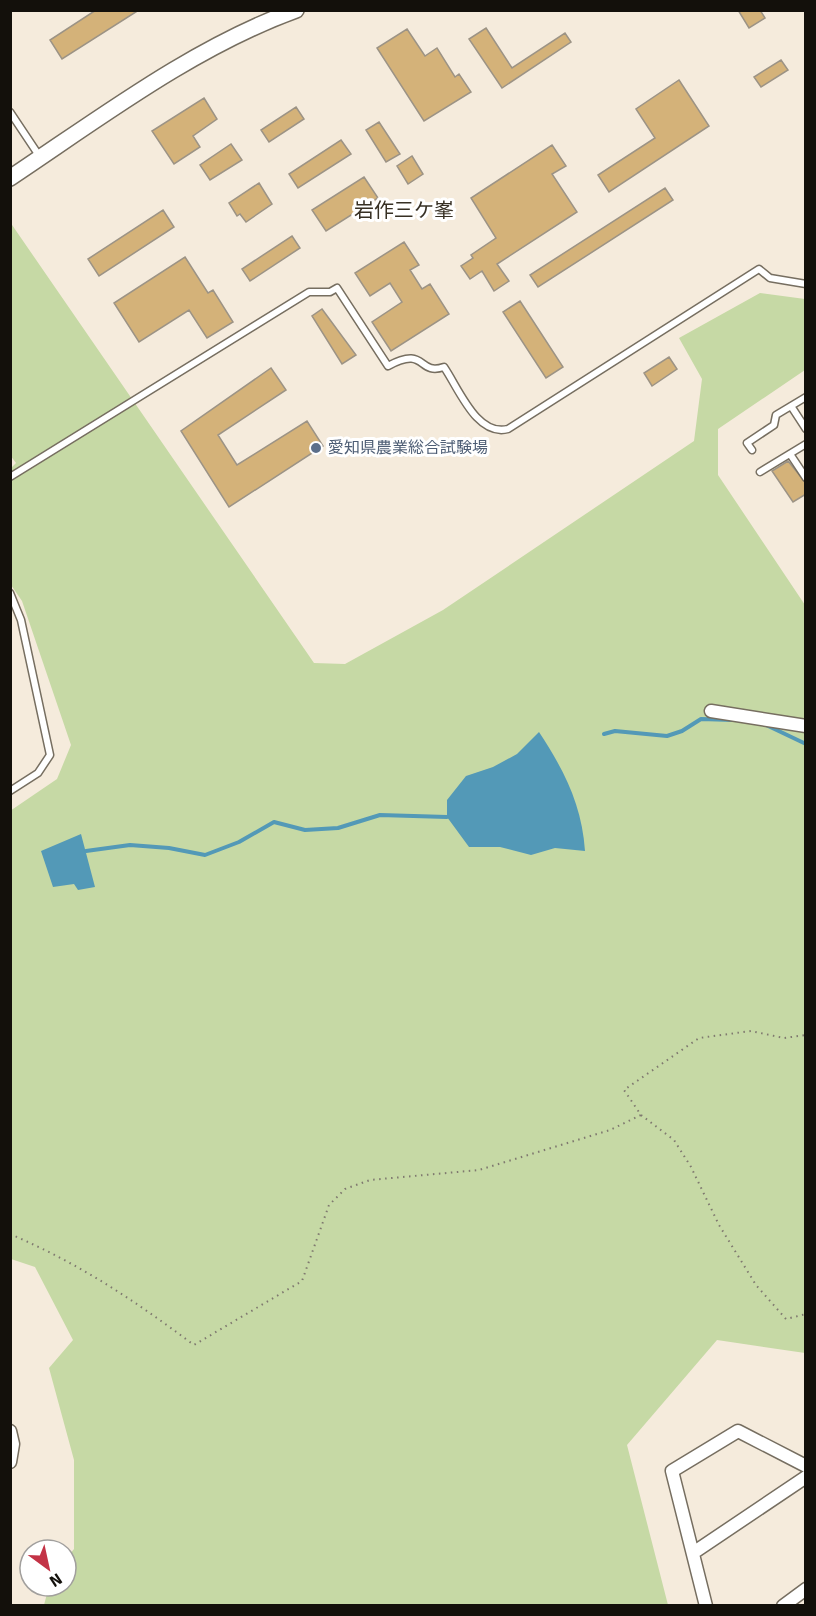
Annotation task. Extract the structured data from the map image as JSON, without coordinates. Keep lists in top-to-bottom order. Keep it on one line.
{"districts":["岩作三ケ峯"],"places":["愛知県農業総合試験場"],"north":"bottom right"}
